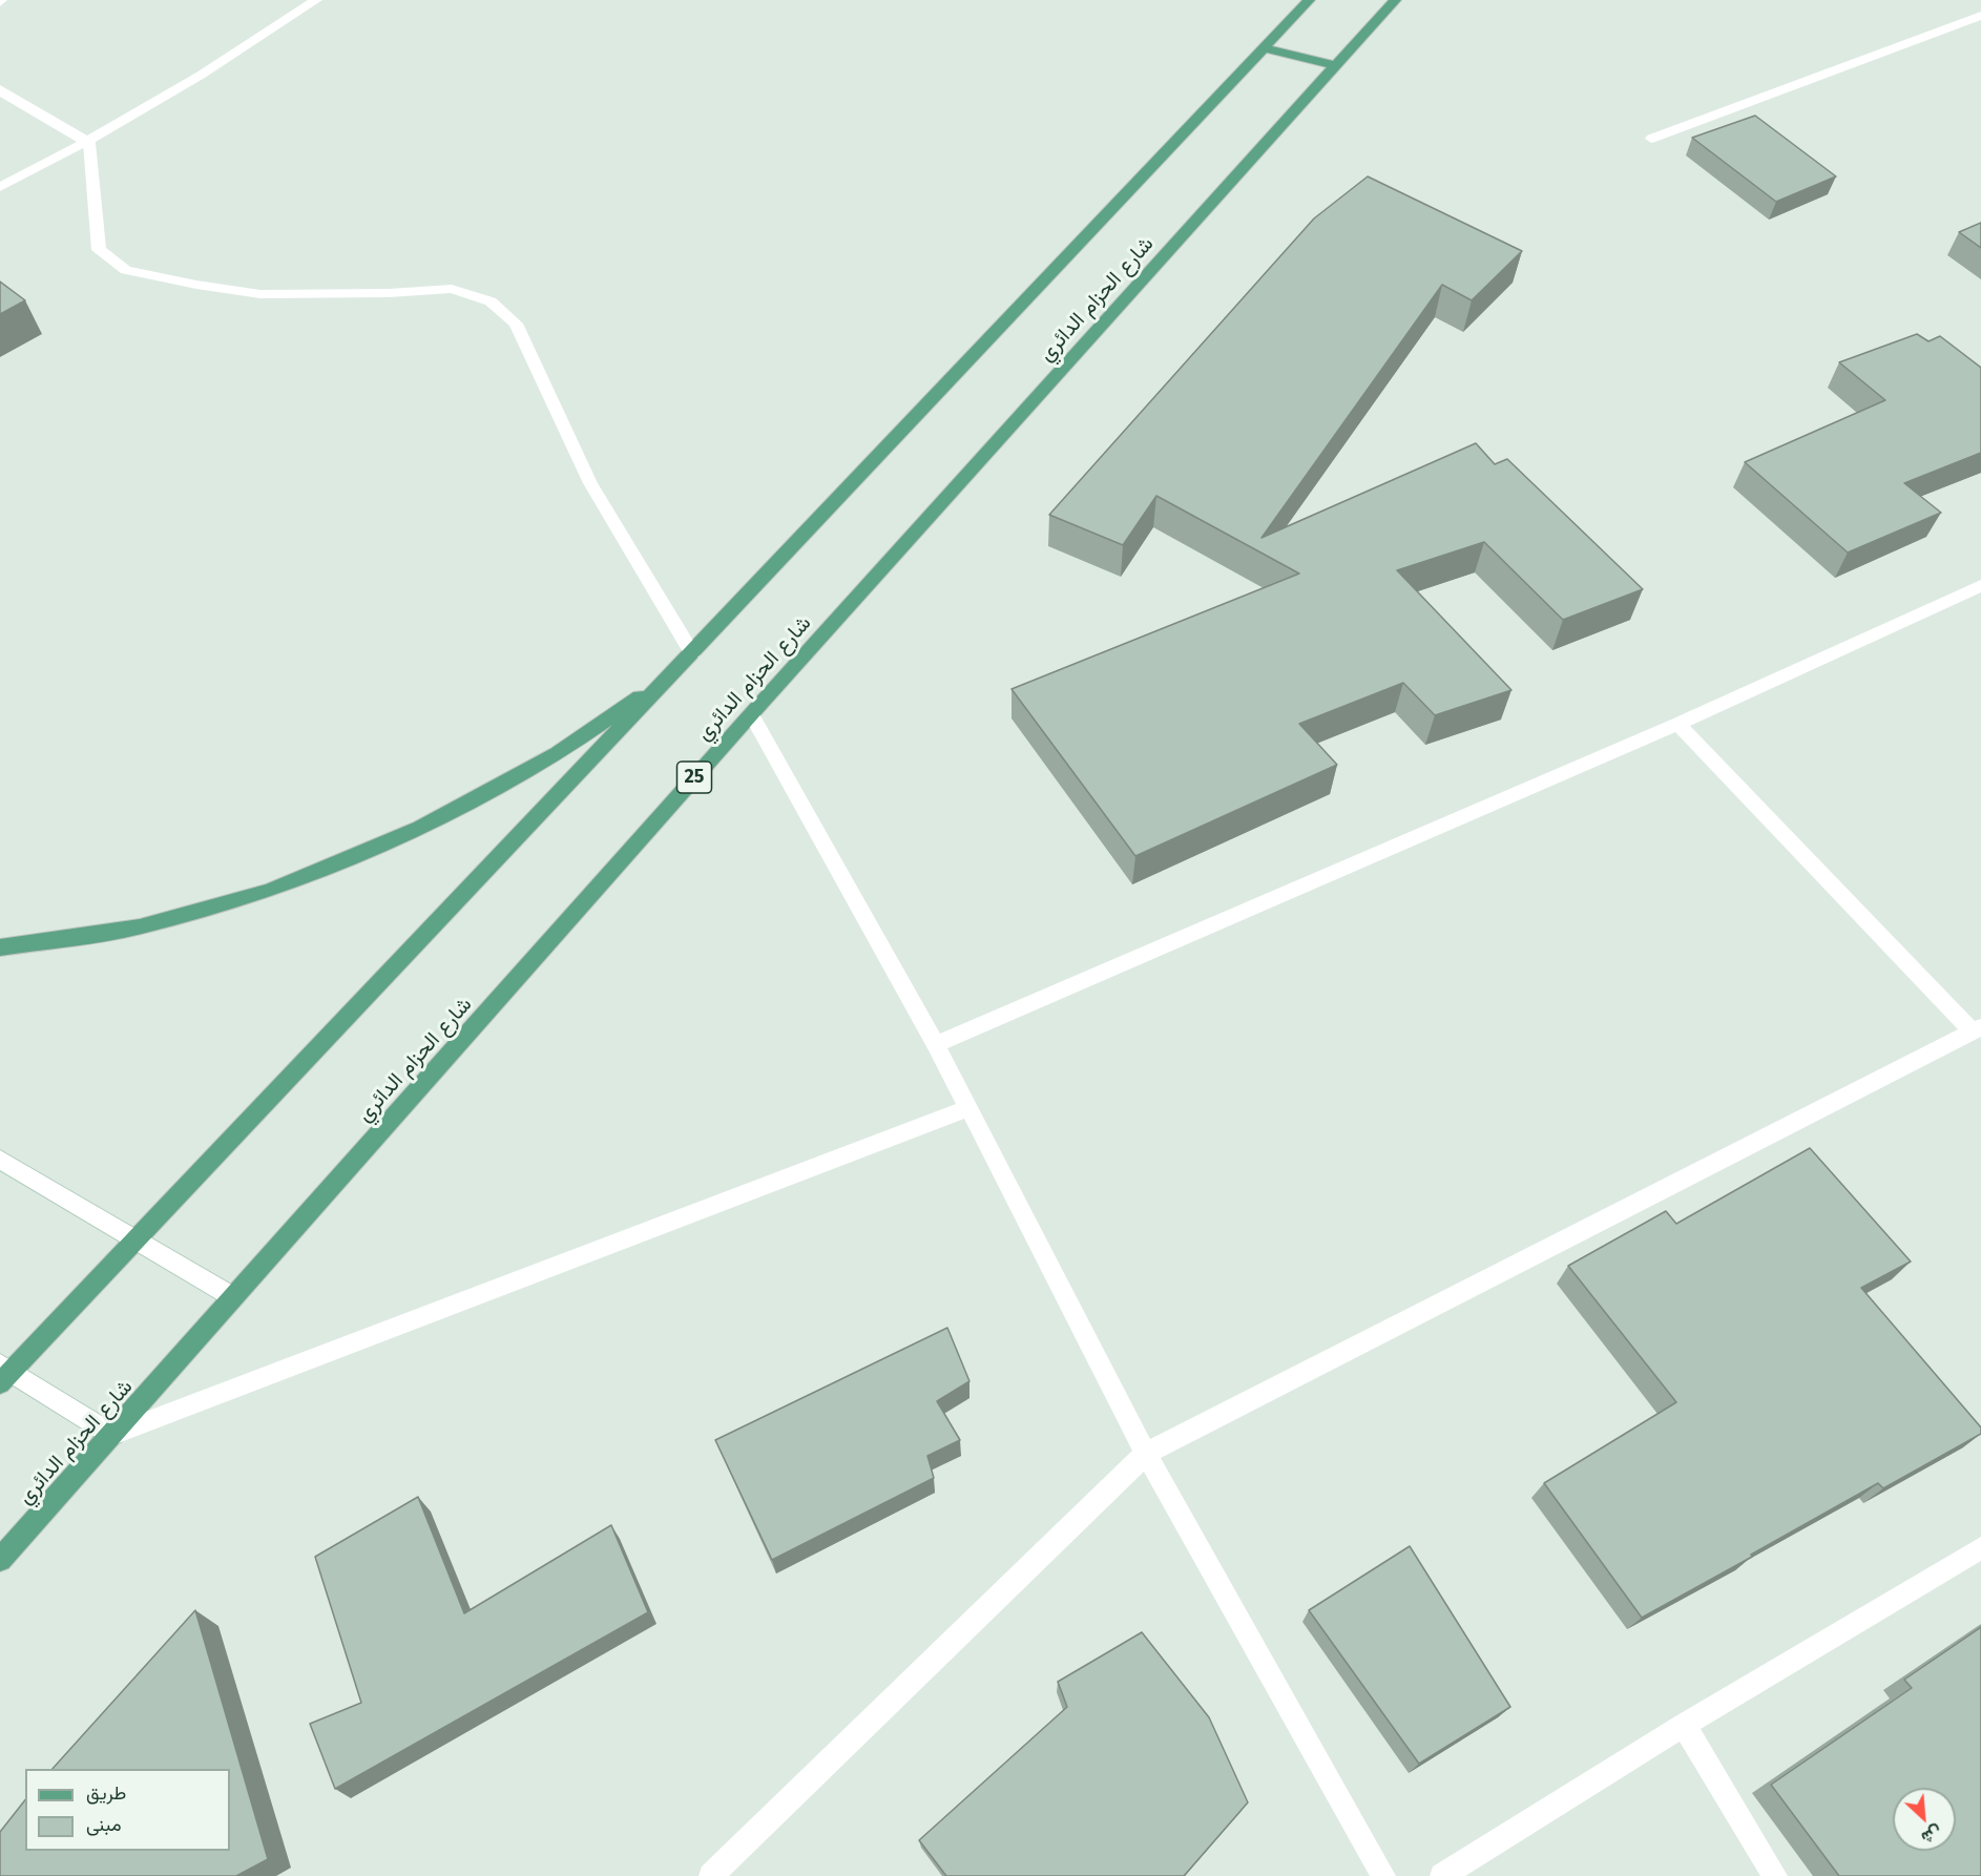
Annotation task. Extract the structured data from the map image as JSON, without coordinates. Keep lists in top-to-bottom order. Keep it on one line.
{"streets":{"main road":["شارع الحزام الدائري","25"]},"legend":["طريق","مبنى"],"north":"bottom right"}
